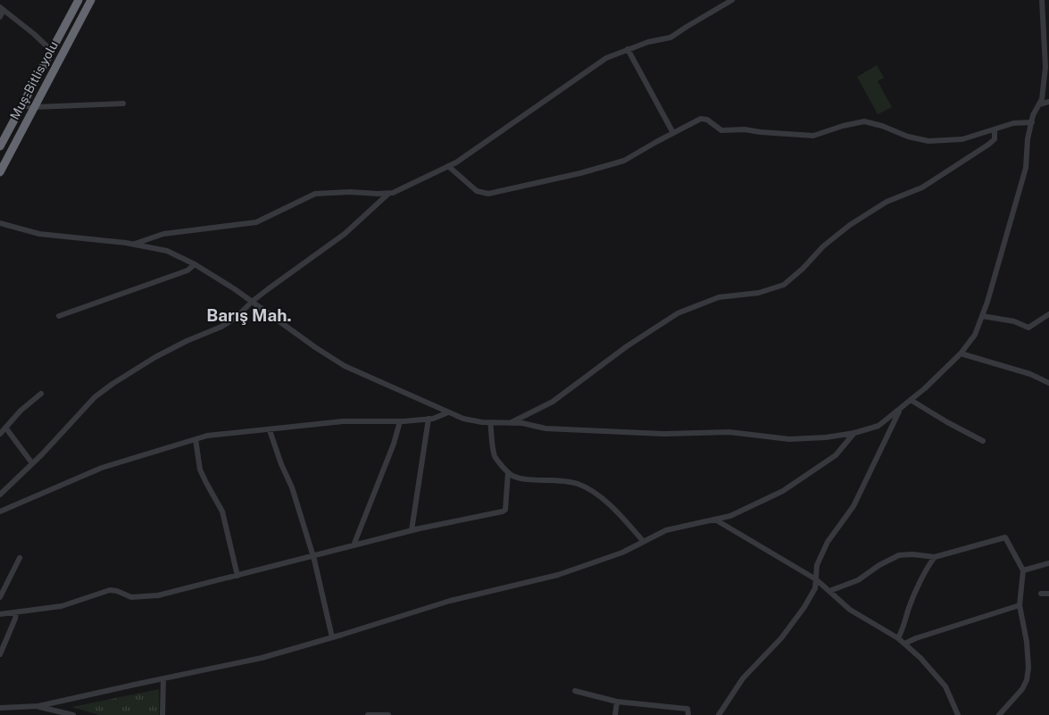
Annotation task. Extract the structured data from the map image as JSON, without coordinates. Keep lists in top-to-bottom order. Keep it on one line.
{"streets":{"highway":["Muş-Bitlis yolu"]},"districts":["Barış Mah."]}
